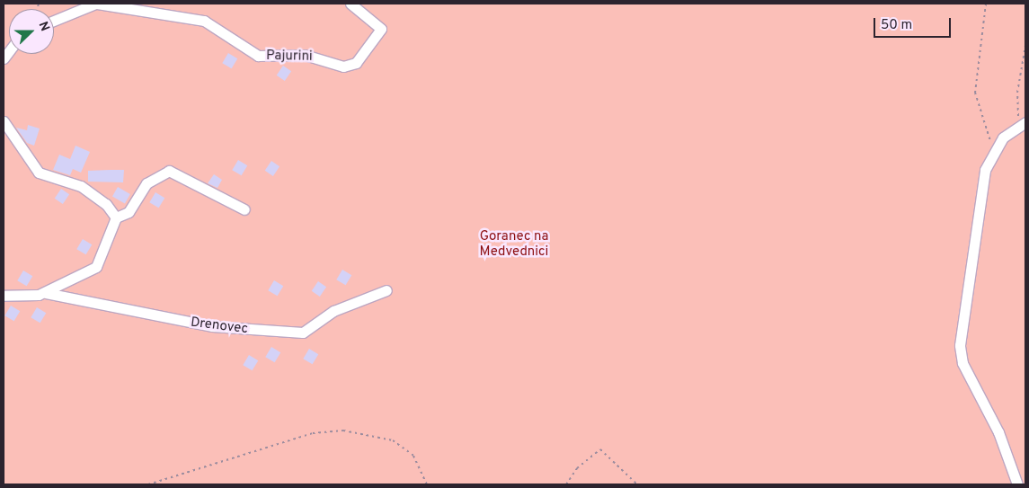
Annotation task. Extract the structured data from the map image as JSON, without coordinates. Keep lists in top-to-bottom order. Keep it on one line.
{"streets":{"street":["Pajurini","Drenovec"]},"parks":["Goranec na Medvednici"],"scale_bar":"50 m","north":"right"}
